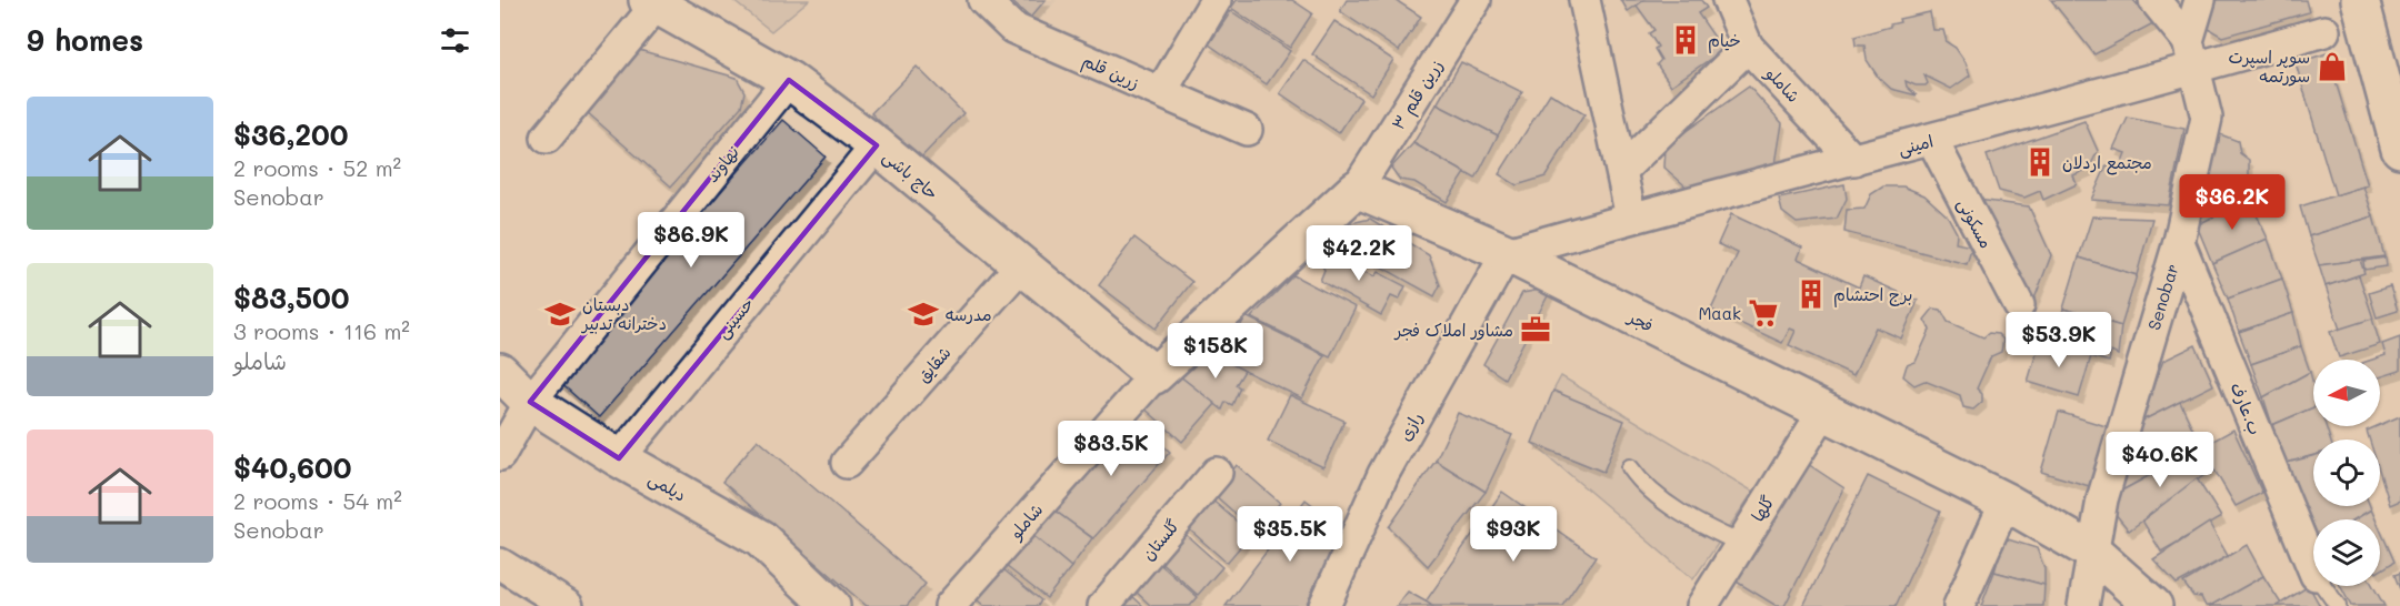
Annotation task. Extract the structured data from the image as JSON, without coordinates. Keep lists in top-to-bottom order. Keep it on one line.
{"streets":{"street":["زرین قلم","شاملو","زرین قلم ۳","امینی","نهاوند","حاج باشی","مسکونی","Senobar","حسینی","فجر","شقایق","ب.عارف","رازی","دیلمی","گلها","گلستان"]},"crossings":[["شاملو","امینی"],["شاملو","حاج باشی"],["زرین قلم ۳","فجر"],["امینی","مسکونی"],["امینی","Senobar"],["امینی","فجر"],["امینی","رازی"],["نهاوند","حاج باشی"],["نهاوند","دیلمی"],["حاج باشی","حسینی"],["حاج باشی","شقایق"],["Senobar","فجر"],["Senobar","ب.عارف"],["حسینی","دیلمی"],["فجر","رازی"],["فجر","گلها"]],"places":{"building":["خیام","مجتمع اردلان","برج احتشام"],"shop":["سوپر اسپرت سورتمه"],"supermarket":["Maak"],"school or university":["دبستان دخترانه تدبير","مدرسه"],"office":["مشاور املاک فجر"]},"north":"left","page":{"heading":"9 homes","list":[{"name":"$36,200","note":"2 rooms · 52 m² · Senobar"},{"name":"$83,500","note":"3 rooms · 116 m² · شاملو"},{"name":"$40,600","note":"2 rooms · 54 m² · Senobar"}],"price":["$36.2K","$86.9K","$42.2K","$53.9K","$158K","$83.5K","$40.6K","$35.5K","$93K"]}}
